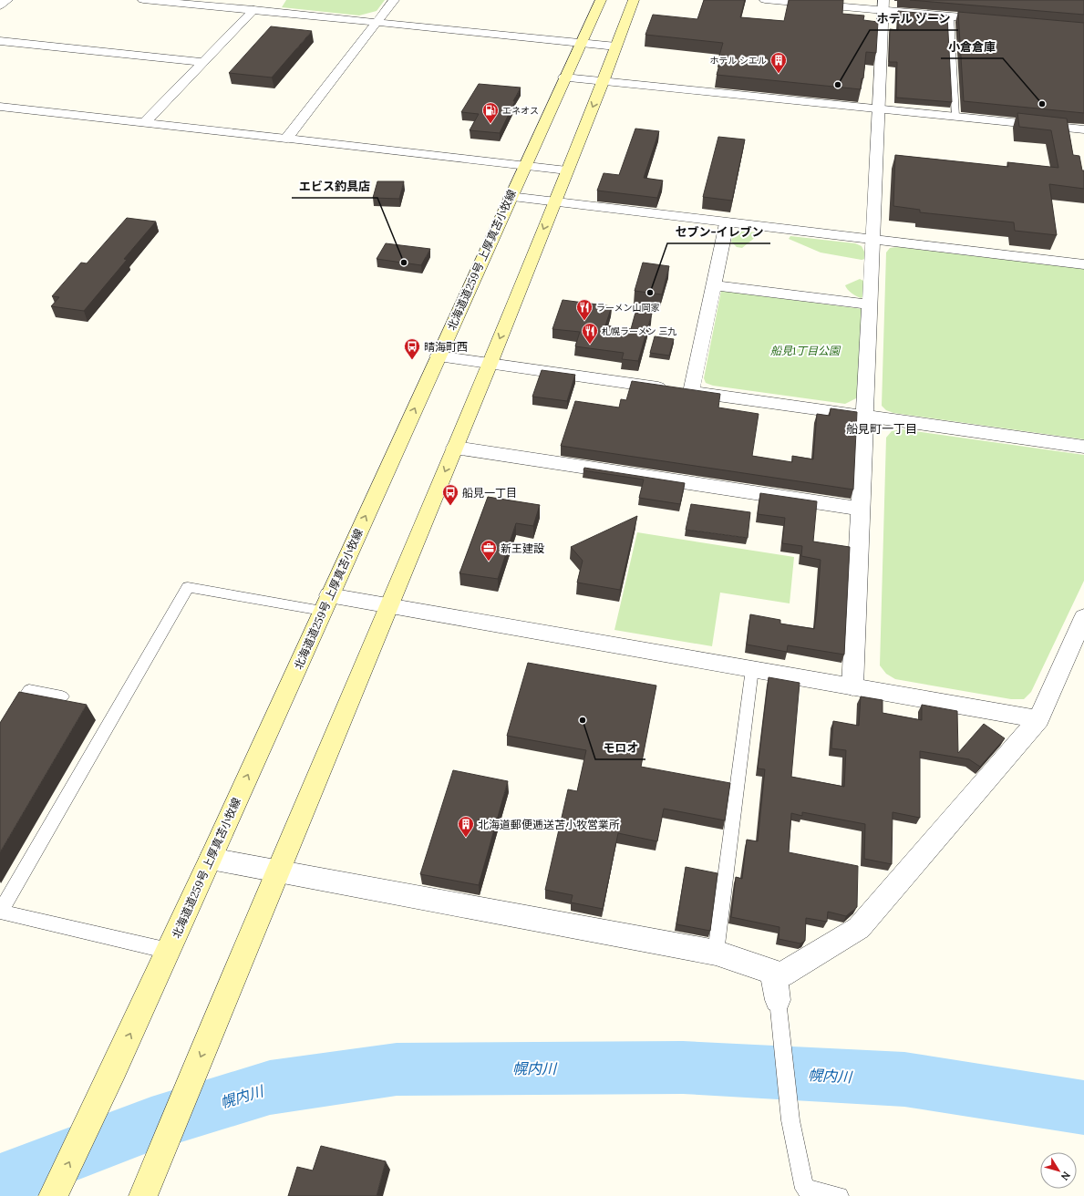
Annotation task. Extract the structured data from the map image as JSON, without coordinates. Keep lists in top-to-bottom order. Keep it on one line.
{"streets":{"main road":["北海道道259号 上厚真苫小牧線"]},"districts":["船見町一丁目"],"water":["幌内川"],"parks":["船見1丁目公園"],"places":{"building":["ホテル シエル","北海道郵便逓送苫小牧営業所"],"other":["ホテル ゾーン","小倉倉庫","エビス釣具店","セブン-イレブン","モロオ"],"fuel station":["エネオス"],"restaurant":["ラーメン山岡家","札幌ラーメン 三九"],"bus stop":["晴海町西","船見一丁目"],"office":["新王建設"]},"north":"bottom right"}
